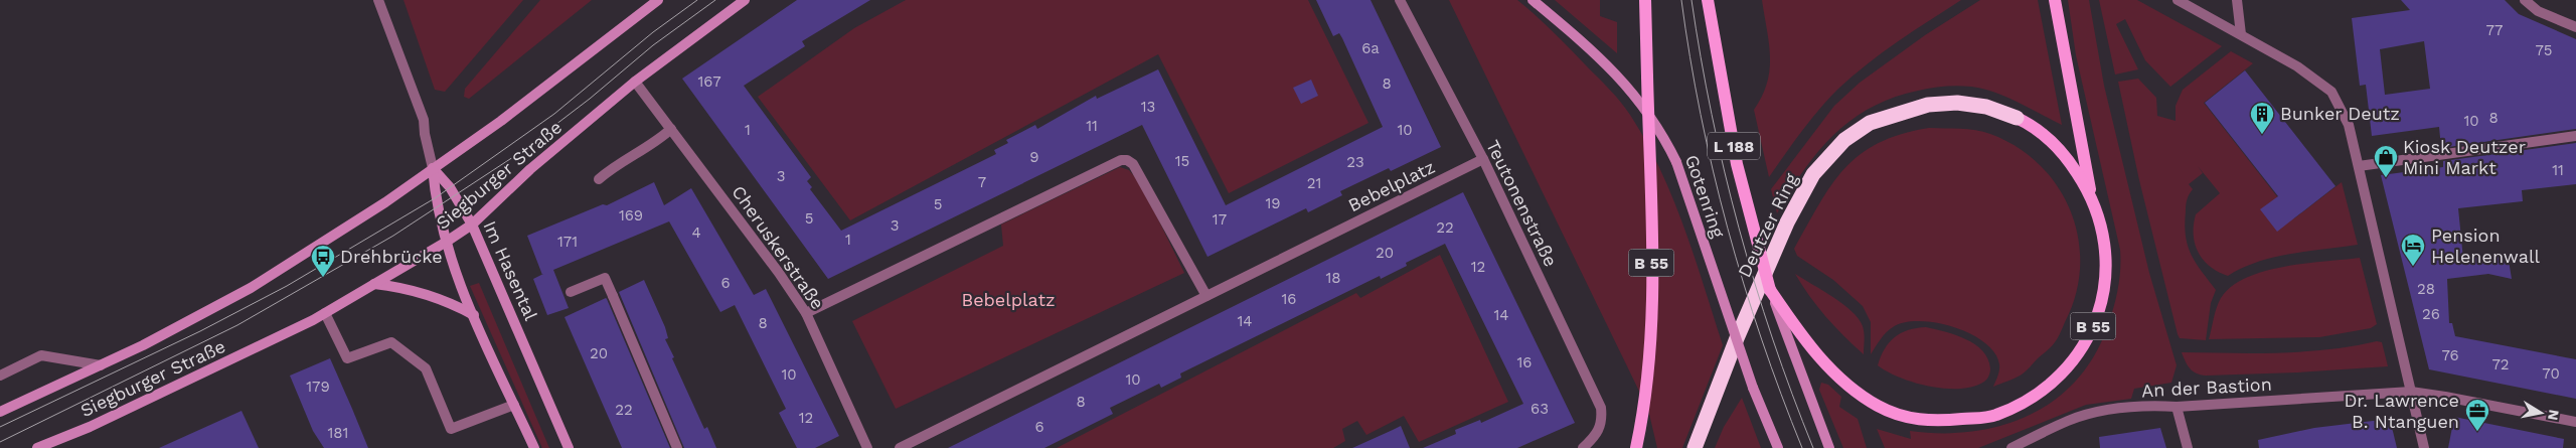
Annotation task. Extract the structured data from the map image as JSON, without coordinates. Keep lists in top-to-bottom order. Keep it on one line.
{"streets":{"highway":["Deutzer Ring","B 55"],"main road":["L 188","Siegburger Straße","Gotenring","Im Hasental"],"street":["Bebelplatz","Teutonenstraße","Cheruskerstraße","An der Bastion"]},"crossings":[["L 188","Deutzer Ring"],["Siegburger Straße","Cheruskerstraße"],["Siegburger Straße","Im Hasental"],["Bebelplatz","Teutonenstraße"]],"parks":["Bebelplatz"],"places":{"building":["Bunker Deutz"],"shop":["Kiosk Deutzer Mini Markt"],"hotel":["Pension Helenenwall"],"bus stop":["Drehbrücke"],"office":["Dr. Lawrence B. Ntanguen"]},"house_numbers":["77","6a","75","167","8","13","8","10","11","1","10","9","15","23","11","3","7","21","19","5","169","5","17","3","22","4","1","171","20","12","18","6","28","16","26","14","14","8","20","76","16","72","70","10","10","179","8","63","22","12","6","181"],"north":"right"}
